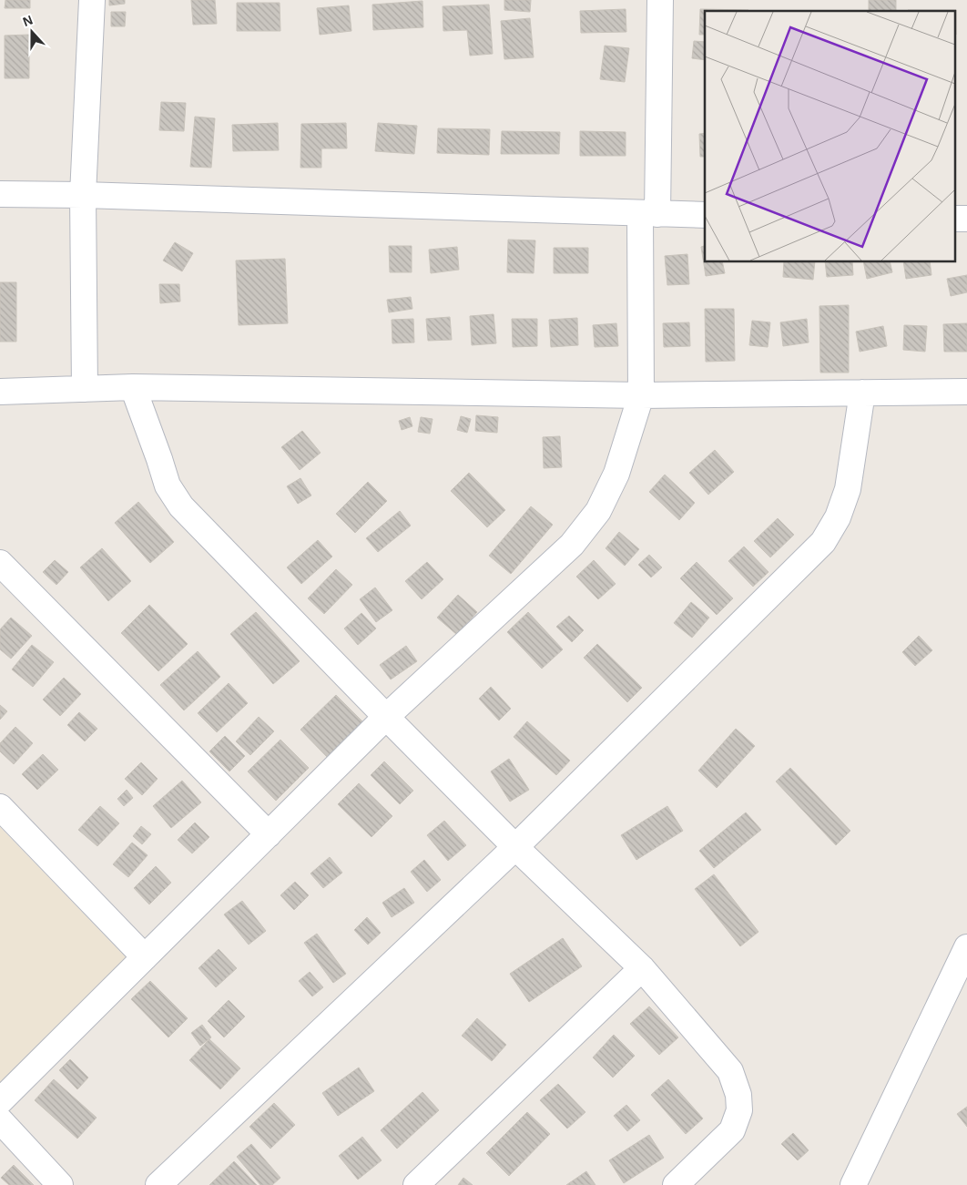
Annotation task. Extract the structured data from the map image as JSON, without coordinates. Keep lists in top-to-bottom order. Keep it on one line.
{"north":"top"}
